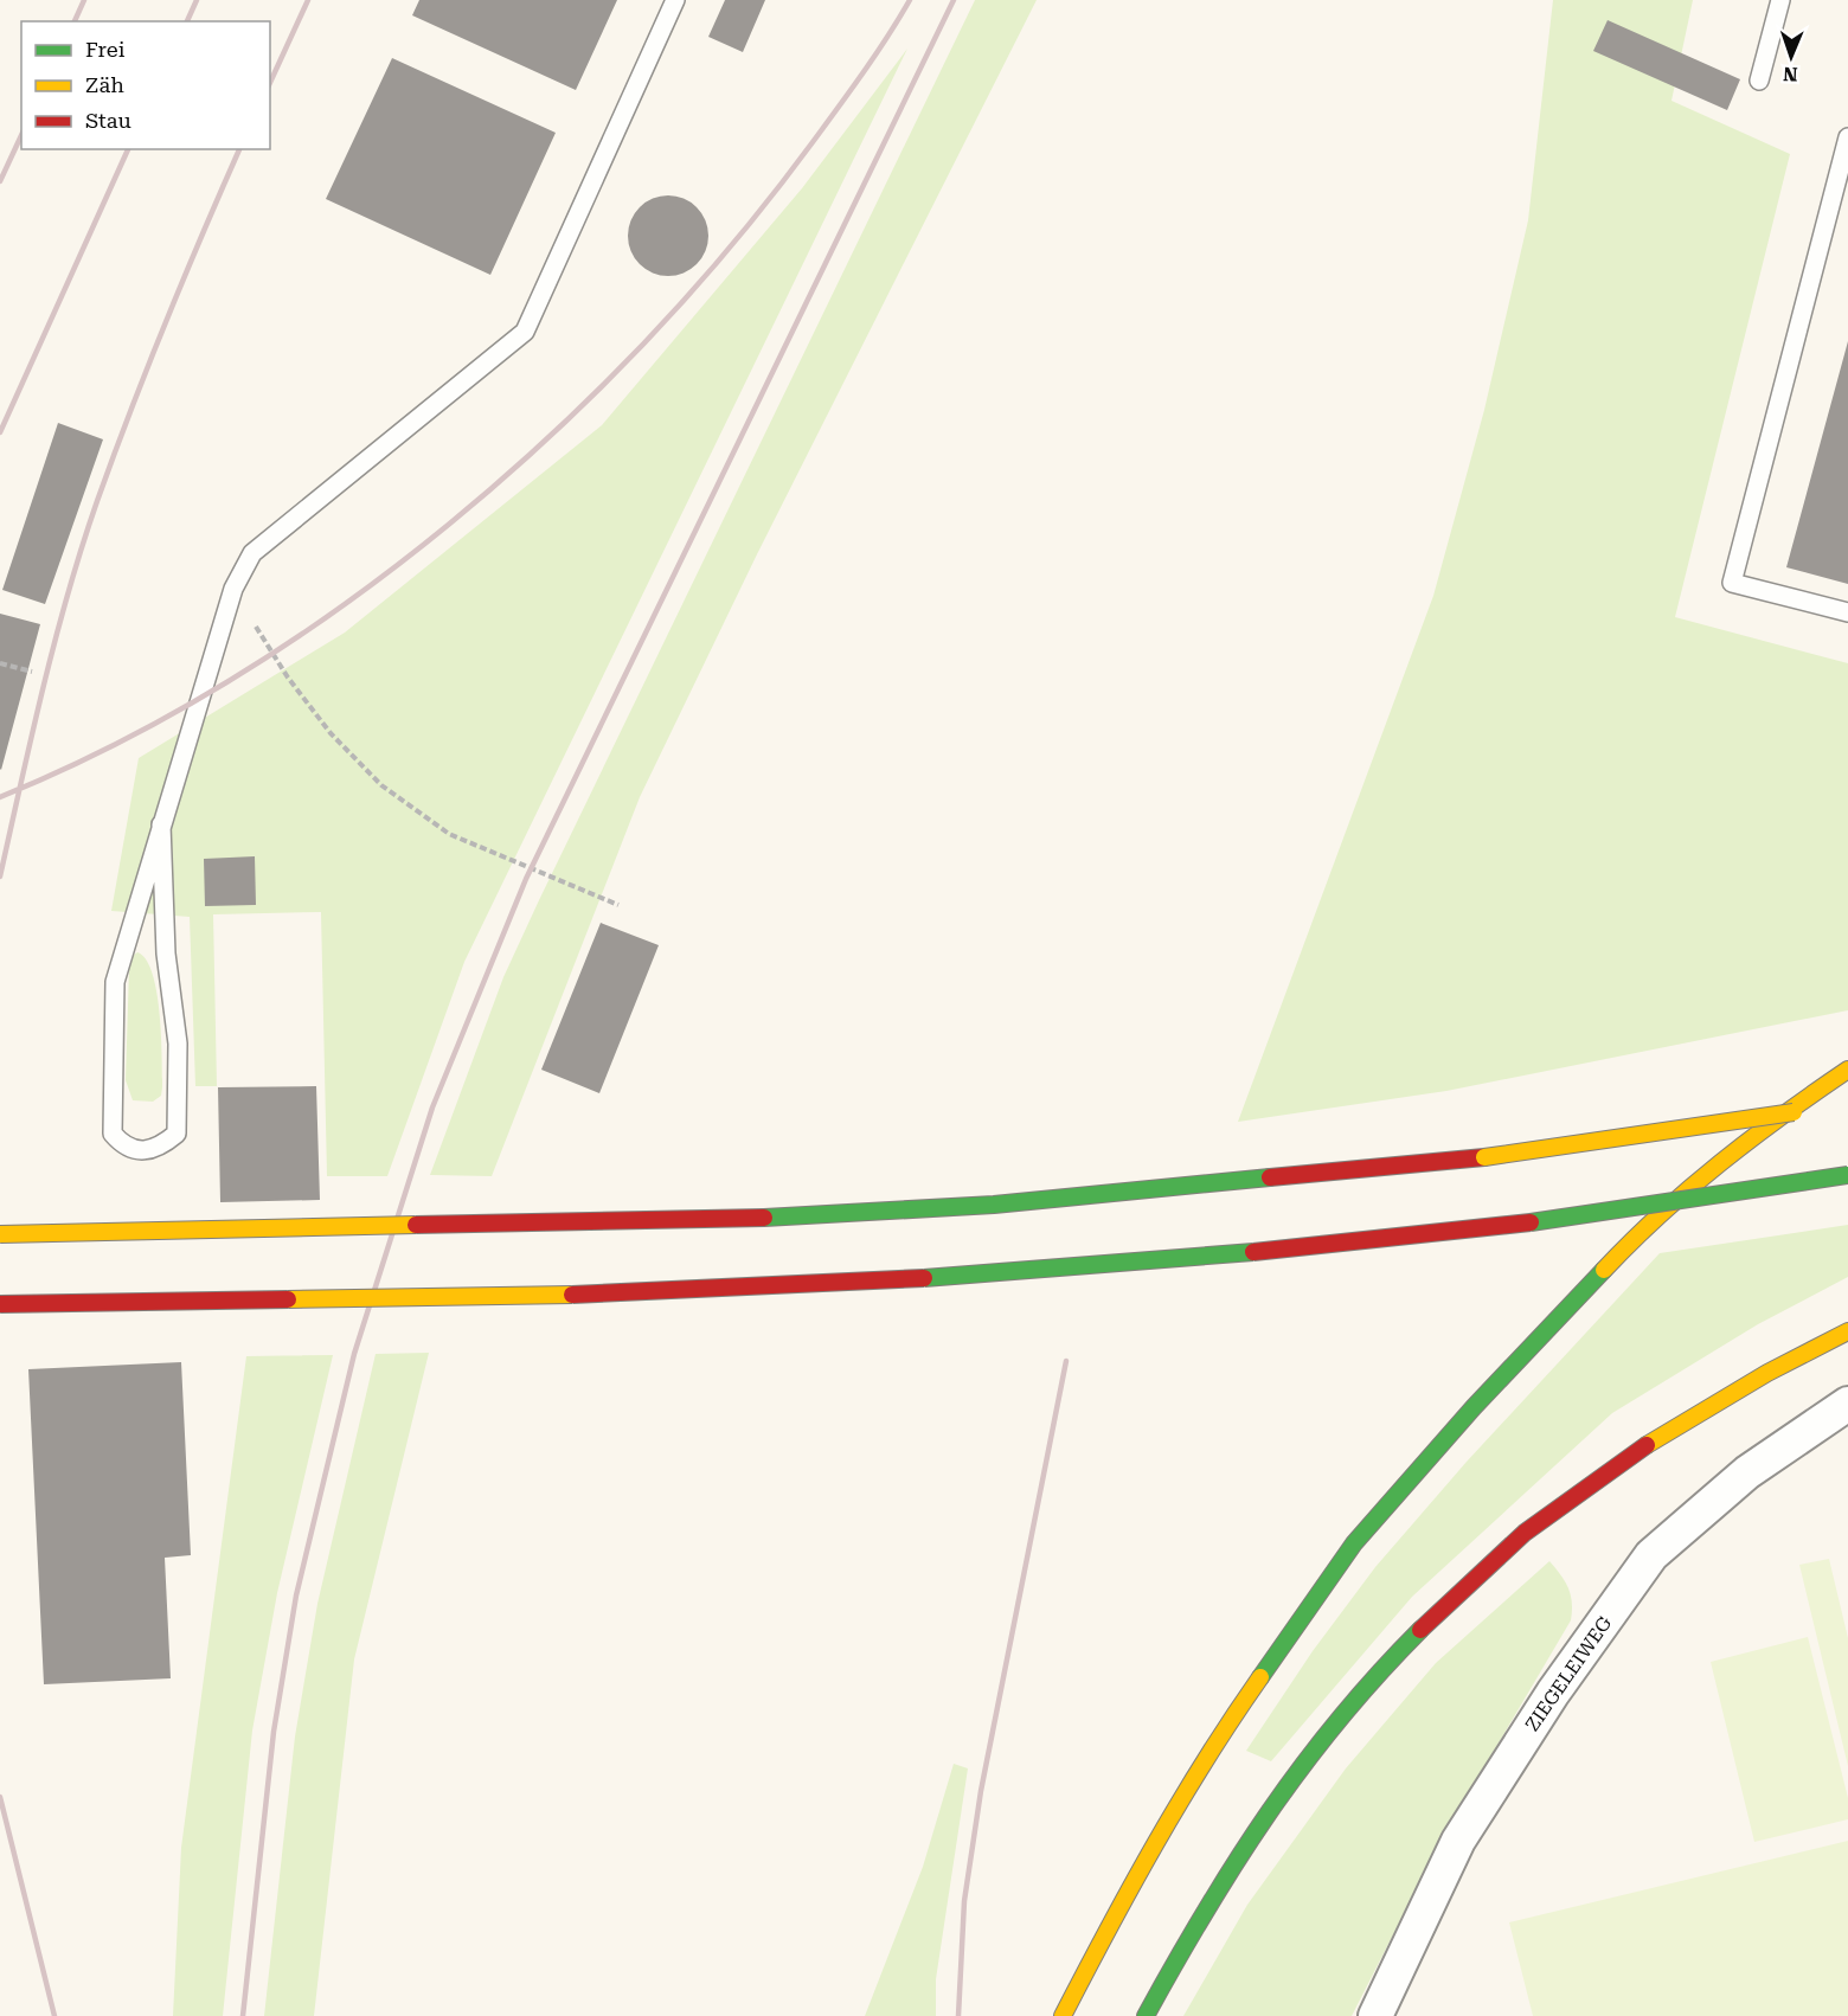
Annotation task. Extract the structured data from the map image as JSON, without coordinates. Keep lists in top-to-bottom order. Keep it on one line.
{"streets":{"street":["ZIEGELEIWEG"]},"legend":["Frei","Zäh","Stau"],"north":"bottom"}
